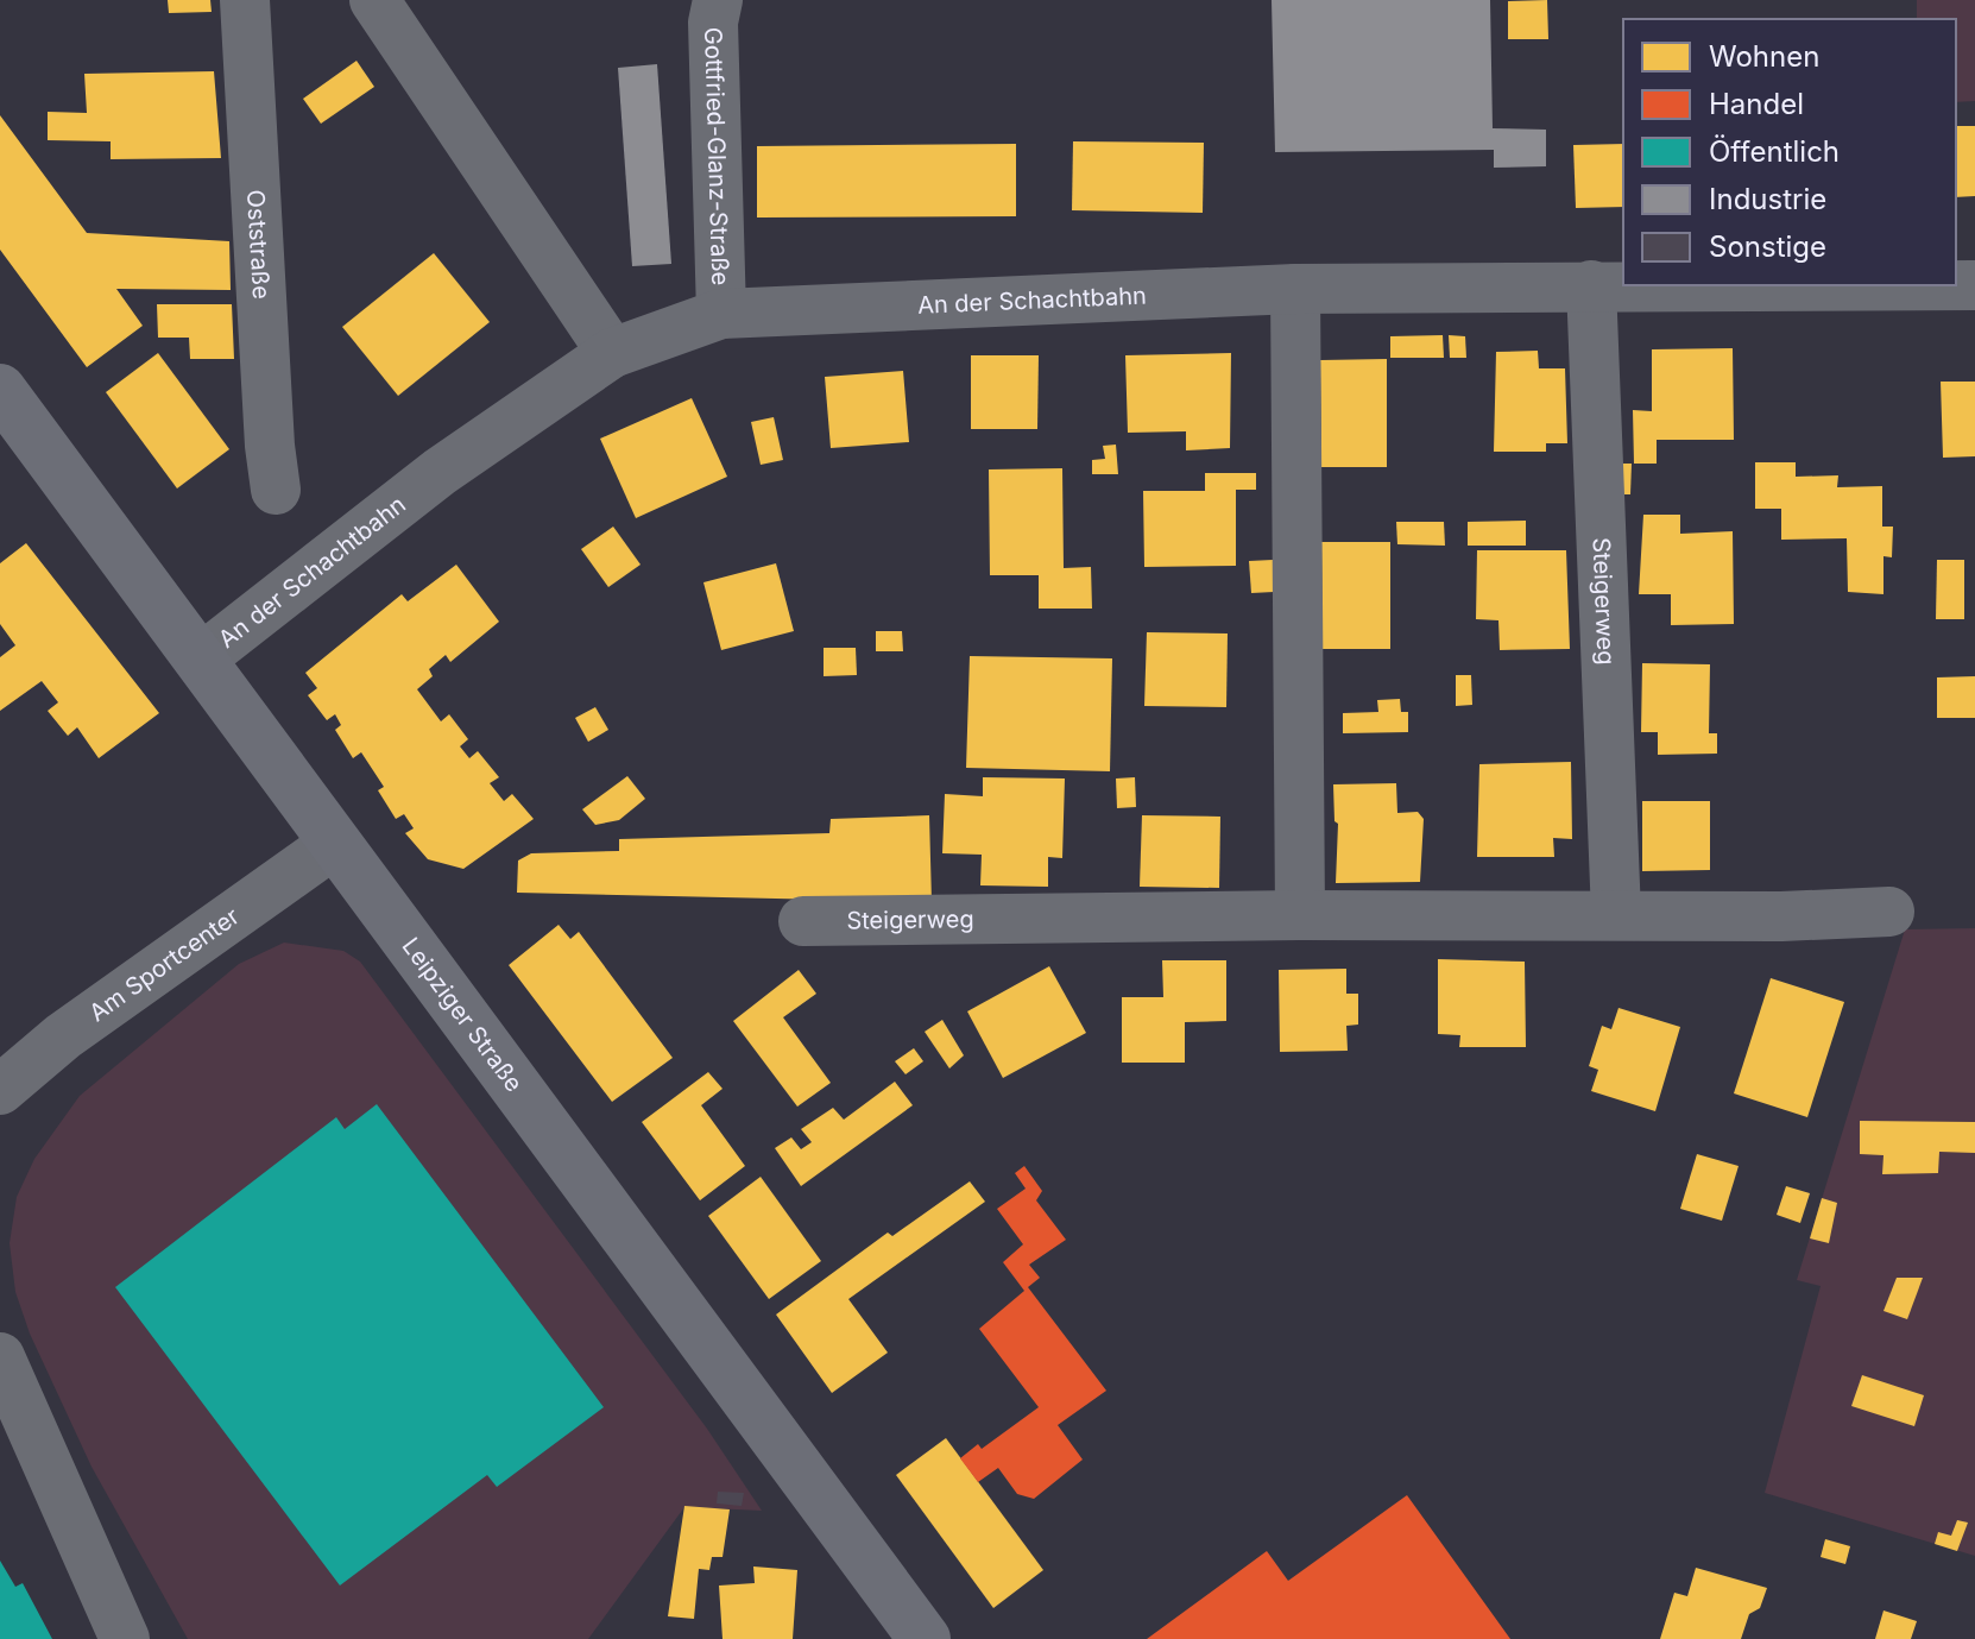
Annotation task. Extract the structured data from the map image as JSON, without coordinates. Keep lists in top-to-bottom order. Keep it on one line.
{"streets":{"main road":["Leipziger Straße"],"street":["Gottfried-Glanz-Straße","Oststraße","An der Schachtbahn","Steigerweg","Am Sportcenter"]},"crossings":[["Gottfried-Glanz-Straße","An der Schachtbahn"],["An der Schachtbahn","Steigerweg"],["An der Schachtbahn","Leipziger Straße"],["Am Sportcenter","Leipziger Straße"]],"legend":["Wohnen","Handel","Öffentlich","Industrie","Sonstige"]}
